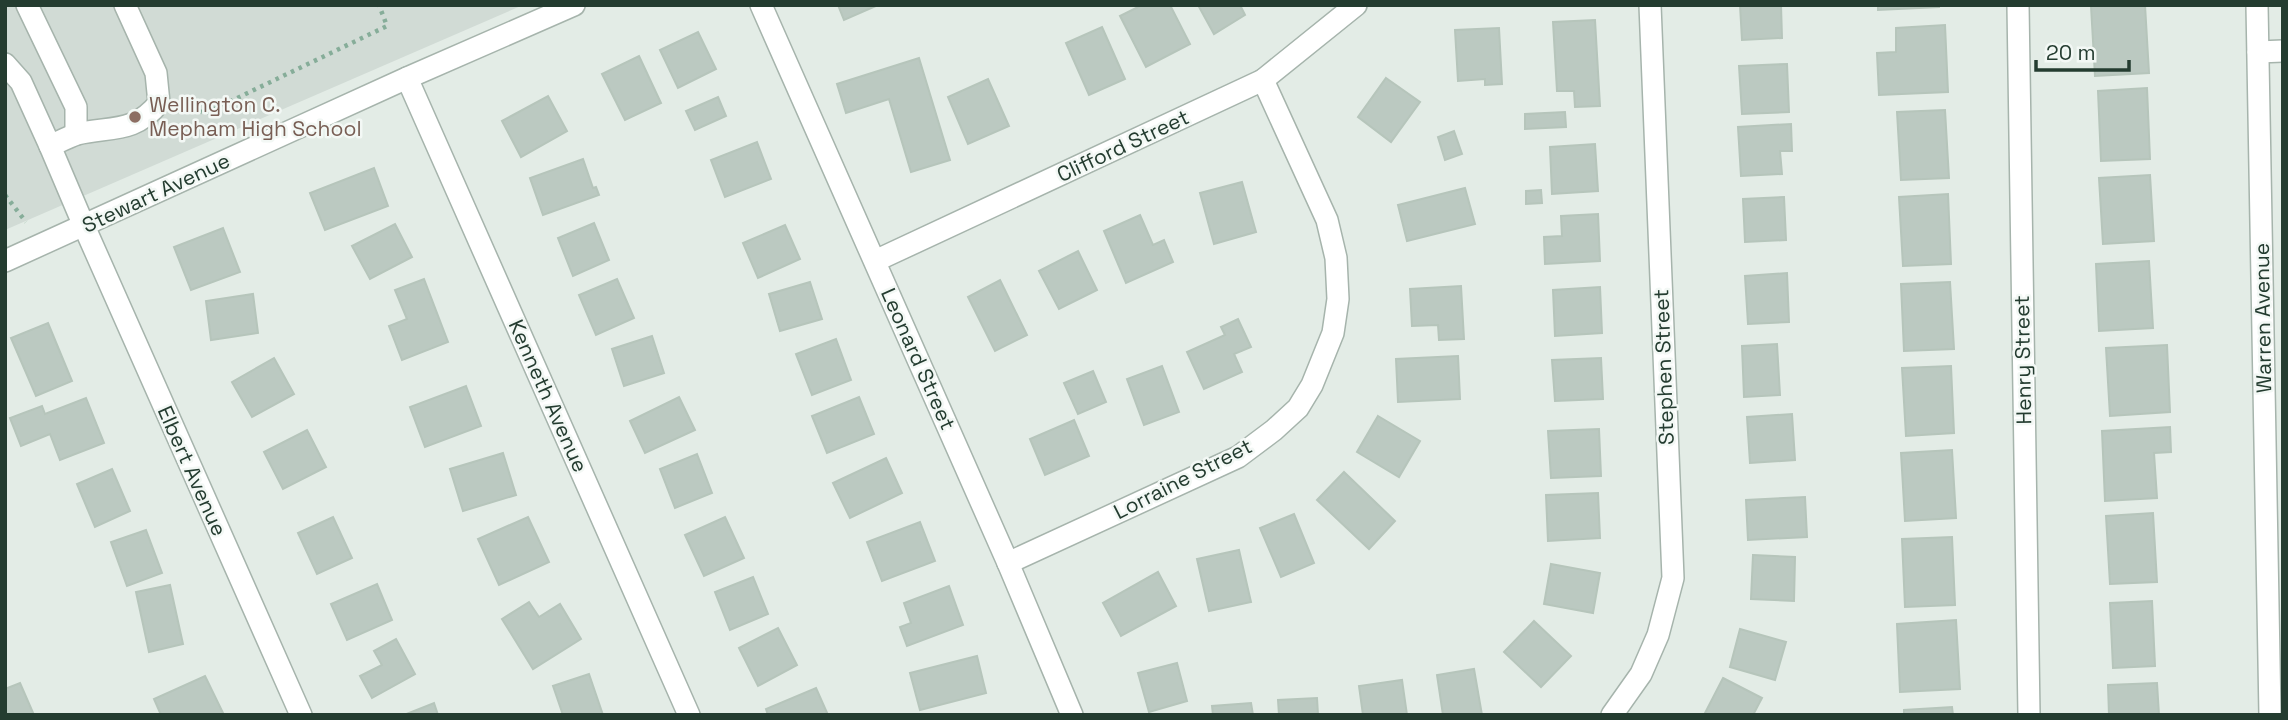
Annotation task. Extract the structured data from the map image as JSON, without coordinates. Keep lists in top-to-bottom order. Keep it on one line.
{"streets":{"street":["Clifford Street","Stewart Avenue","Warren Avenue","Leonard Street","Henry Street","Stephen Street","Kenneth Avenue","Elbert Avenue","Lorraine Street"]},"crossings":[["Clifford Street","Leonard Street"],["Clifford Street","Lorraine Street"],["Stewart Avenue","Kenneth Avenue"],["Stewart Avenue","Elbert Avenue"],["Leonard Street","Lorraine Street"]],"places":["Wellington C. Mepham High School"],"scale_bar":"20 m"}
